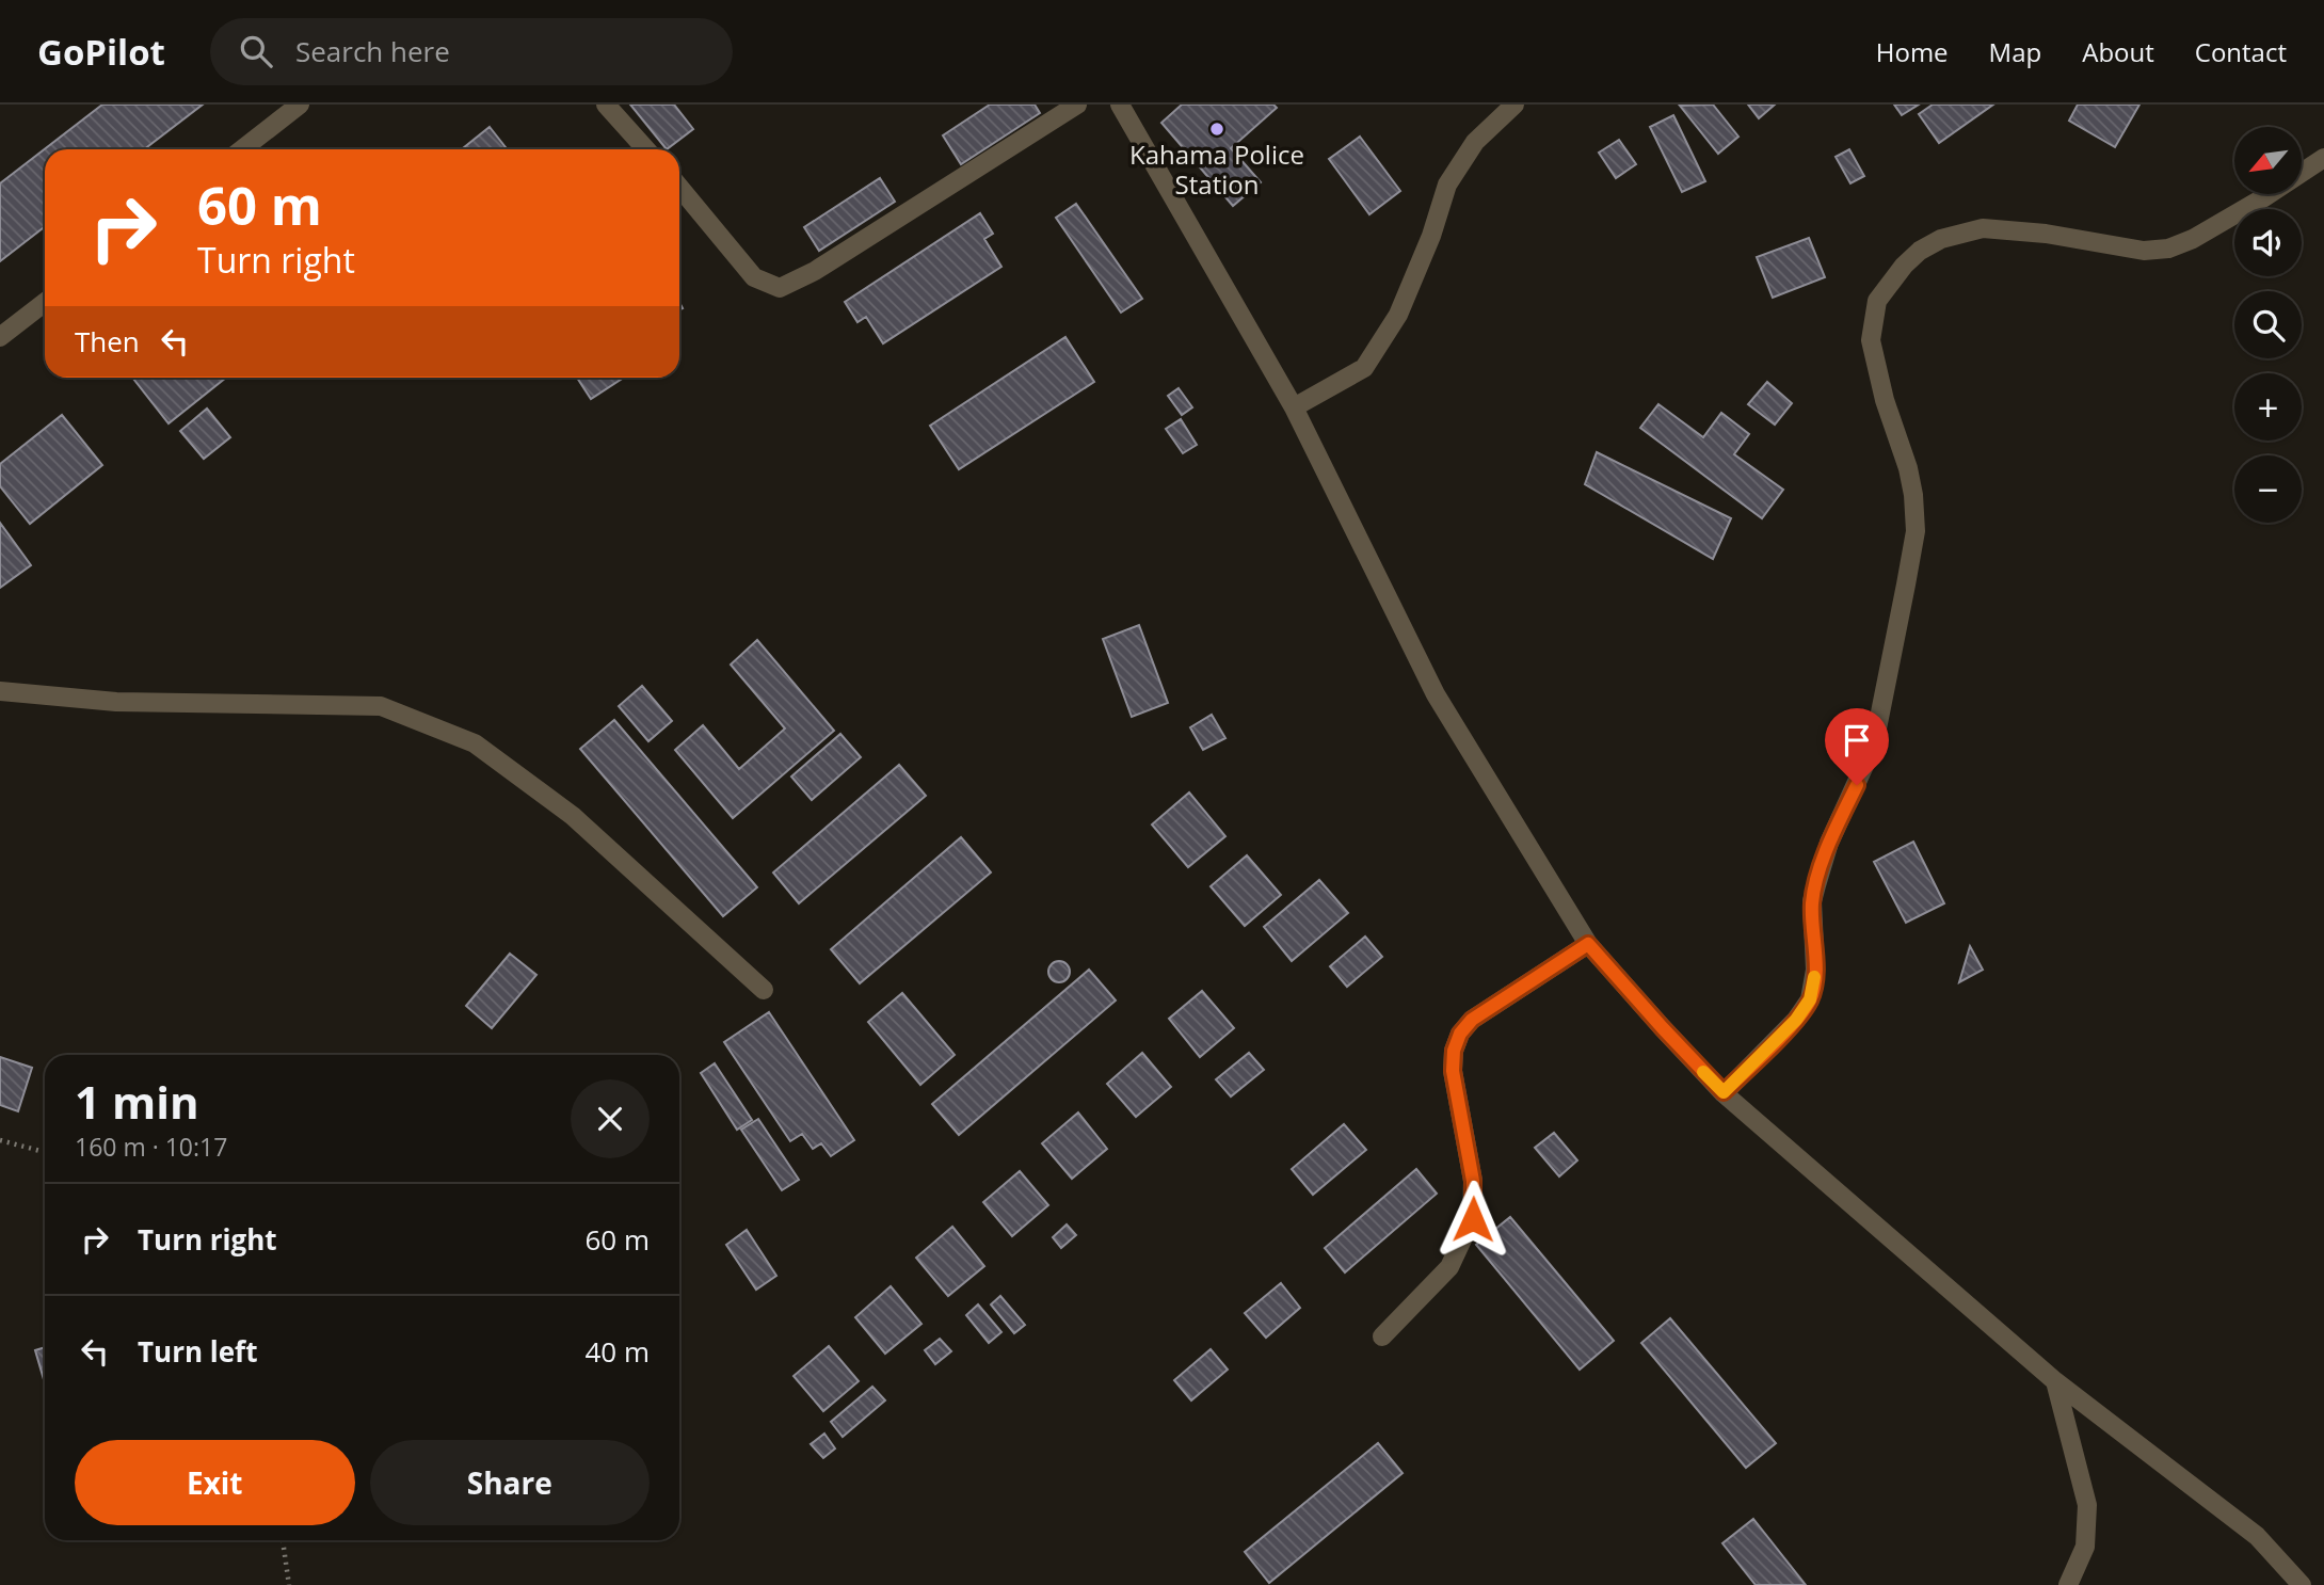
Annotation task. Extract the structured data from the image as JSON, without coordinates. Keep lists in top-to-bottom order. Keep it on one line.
{"places":["Kahama Police Station"],"north":"bottom left","page":{"header":"GoPilot","search":"Search here","nav":["Home","Map","About","Contact"],"map_buttons":["+","−"],"turn":["60 m","Turn right"],"then":"Then","heading":["1 min","160 m · 10:17"],"list":[{"name":"Turn right","value":"60 m"},{"name":"Turn left","value":"40 m"}],"buttons":["Exit","Share"]}}
